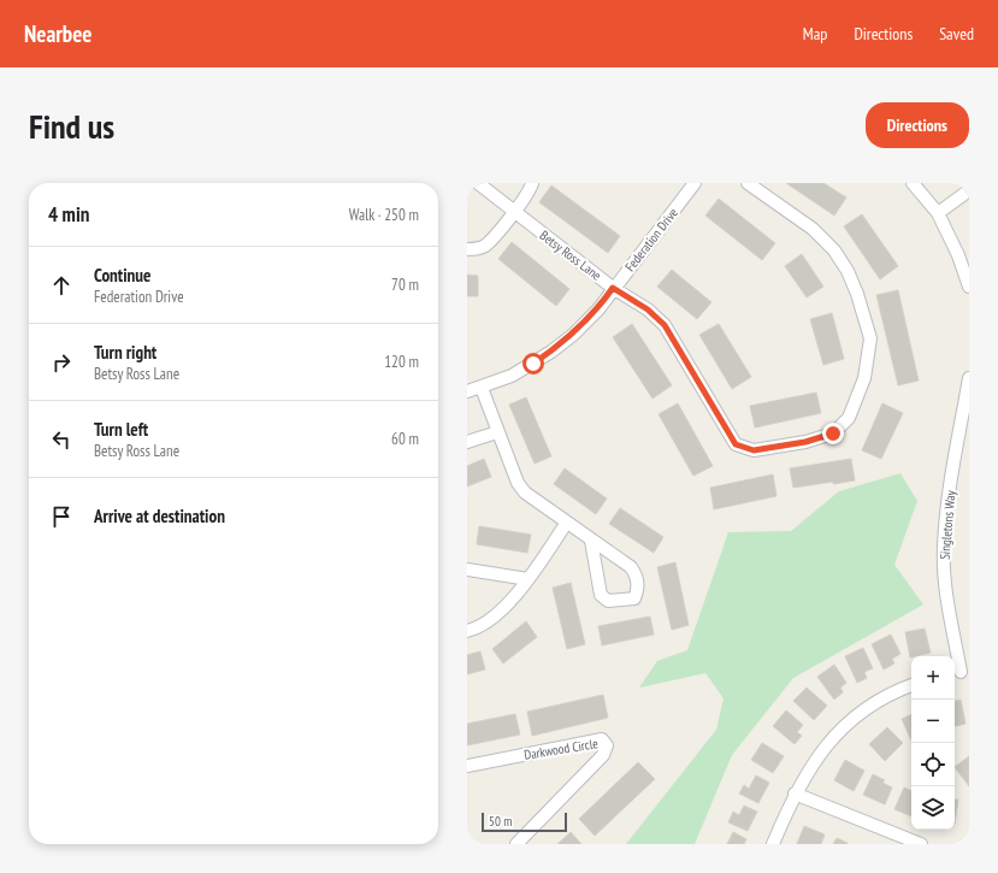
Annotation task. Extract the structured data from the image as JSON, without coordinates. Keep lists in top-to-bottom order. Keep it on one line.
{"streets":{"street":["Federation Drive","Betsy Ross Lane","Singletons Way","Darkwood Circle"]},"crossings":[["Federation Drive","Betsy Ross Lane"]],"scale_bar":"50 m","page":{"header":"Nearbee","nav":["Map","Directions","Saved"],"buttons":"Directions","title":"Find us","heading":["4 min","Walk · 250 m"],"list":[["Continue","Federation Drive","70 m"],["Turn right","Betsy Ross Lane","120 m"],["Turn left","Betsy Ross Lane","60 m"],"Arrive at destination"],"map_buttons":["+","−"],"scale":"50 m"}}
